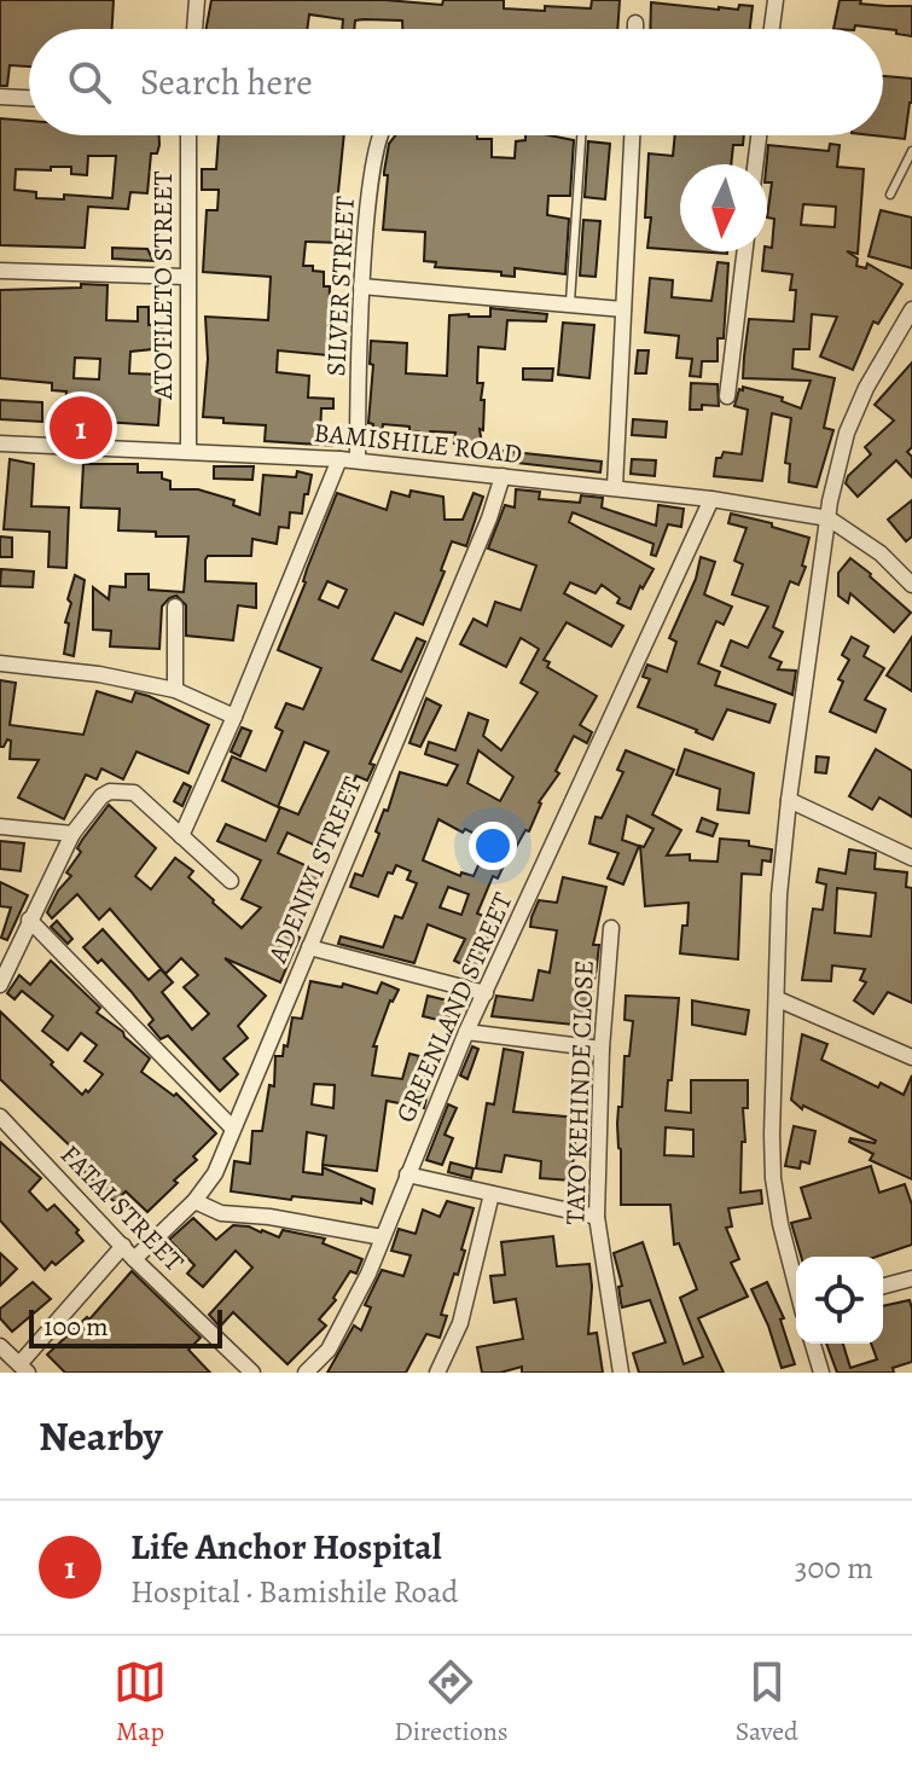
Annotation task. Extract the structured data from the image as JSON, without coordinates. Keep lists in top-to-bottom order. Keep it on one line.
{"streets":{"street":["ATOTILETO STREET","SILVER STREET","BAMISHILE ROAD","ADENIYI STREET","GREENLAND STREET","TAYO KEHINDE CLOSE","FATAI STREET"]},"crossings":[["ATOTILETO STREET","BAMISHILE ROAD"],["SILVER STREET","BAMISHILE ROAD"],["BAMISHILE ROAD","ADENIYI STREET"],["BAMISHILE ROAD","GREENLAND STREET"],["ADENIYI STREET","FATAI STREET"]],"scale_bar":"100 m","north":"bottom","page":{"search":"Search here","pins":"1","scale":"100 m","heading":"Nearby","list":[{"mark":"1","name":"Life Anchor Hospital","note":"Hospital · Bamishile Road","value":"300 m"}],"nav":["Map","Directions","Saved"]}}
